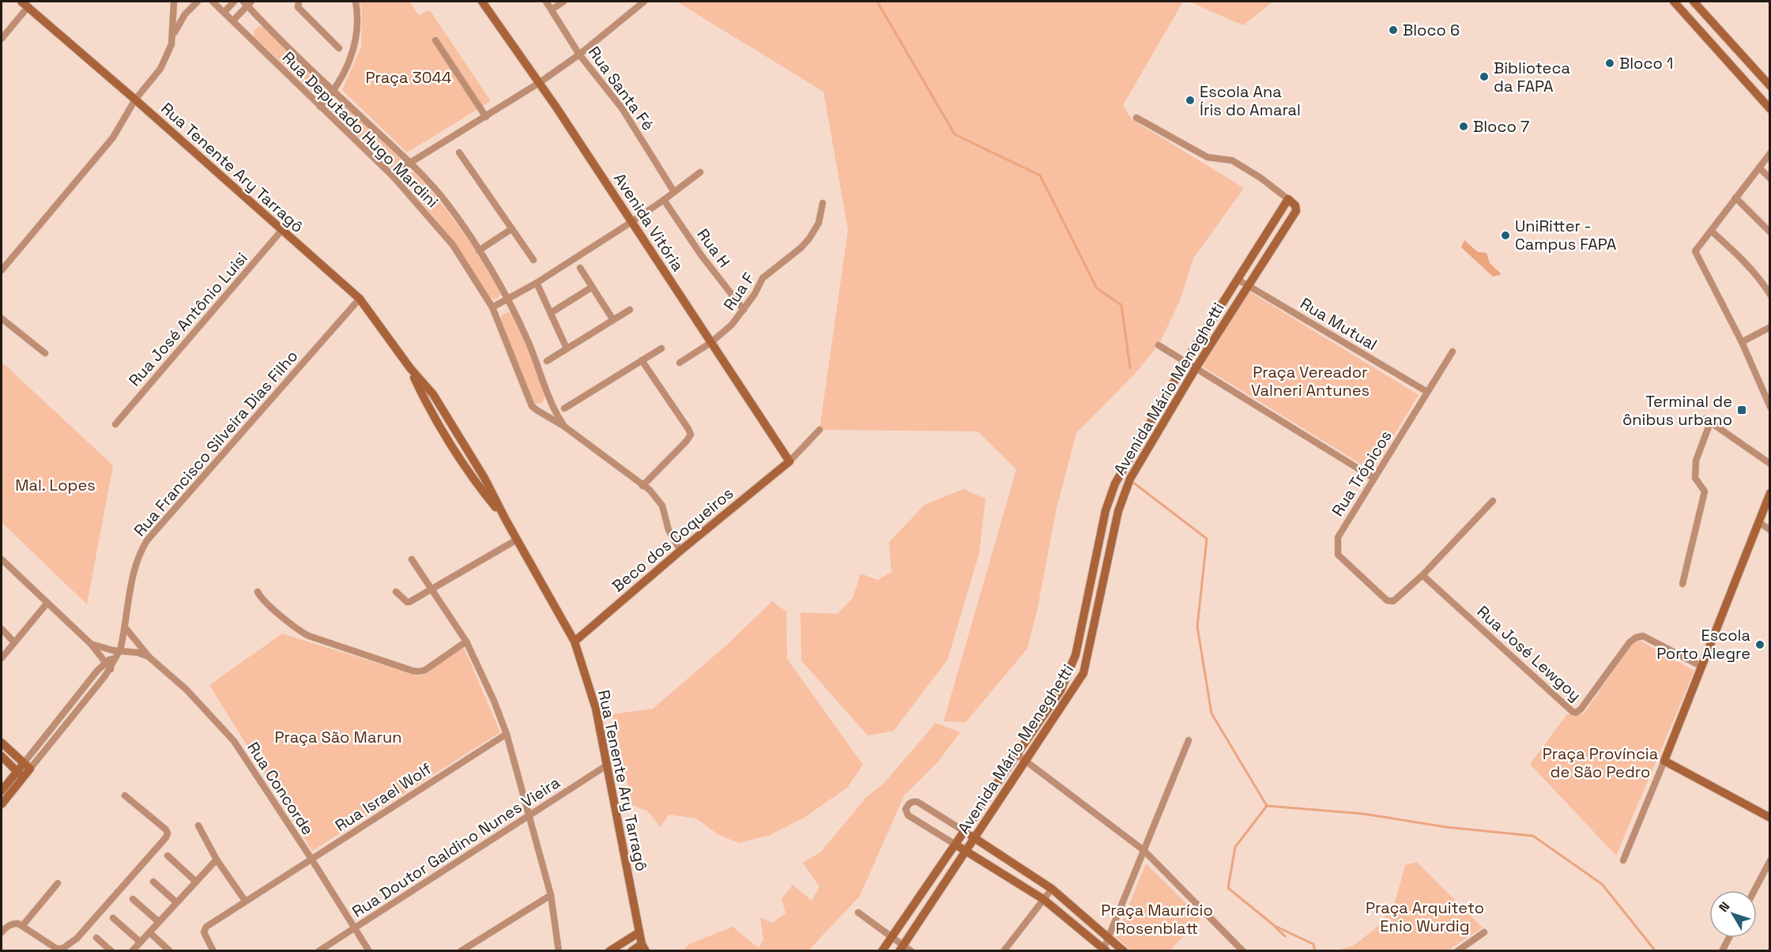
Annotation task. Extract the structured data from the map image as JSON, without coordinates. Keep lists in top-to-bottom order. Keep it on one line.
{"streets":{"street":["Rua Santa Fé","Rua Deputado Hugo Mardini","Rua Tenente Ary Tarragô","Avenida Vitória","Rua H","Rua F","Rua José Antônio Luisi","Rua Mutual","Avenida Mário Meneghetti","Rua Francisco Silveira Dias Filho","Rua Trópicos","Beco dos Coqueiros","Rua José Lewgoy","Rua Concorde","Rua Israel Wolf","Rua Doutor Galdino Nunes Vieira"]},"crossings":[["Rua Deputado Hugo Mardini","Beco dos Coqueiros"],["Rua Tenente Ary Tarragô","Rua José Antônio Luisi"],["Rua Tenente Ary Tarragô","Rua Francisco Silveira Dias Filho"],["Rua Tenente Ary Tarragô","Beco dos Coqueiros"],["Rua Tenente Ary Tarragô","Rua Doutor Galdino Nunes Vieira"],["Avenida Vitória","Rua F"],["Avenida Vitória","Beco dos Coqueiros"],["Rua H","Rua F"],["Rua Mutual","Avenida Mário Meneghetti"],["Rua Mutual","Rua Trópicos"],["Rua Francisco Silveira Dias Filho","Rua Concorde"],["Rua Trópicos","Rua José Lewgoy"],["Rua Concorde","Rua Israel Wolf"],["Rua Concorde","Rua Doutor Galdino Nunes Vieira"]],"parks":["Praça 3044","Praça Vereador Valneri Antunes","Mal. Lopes","Praça São Marun","Praça Província de São Pedro","Praça Arquiteto Enio Wurdig","Praça Maurício Rosenblatt"],"places":{"other":["Bloco 6","Bloco 1","Biblioteca da FAPA","Escola Ana Íris do Amaral","Bloco 7","UniRitter - Campus FAPA","Escola Porto Alegre"],"transit":["Terminal de ônibus urbano"]},"north":"top left"}
